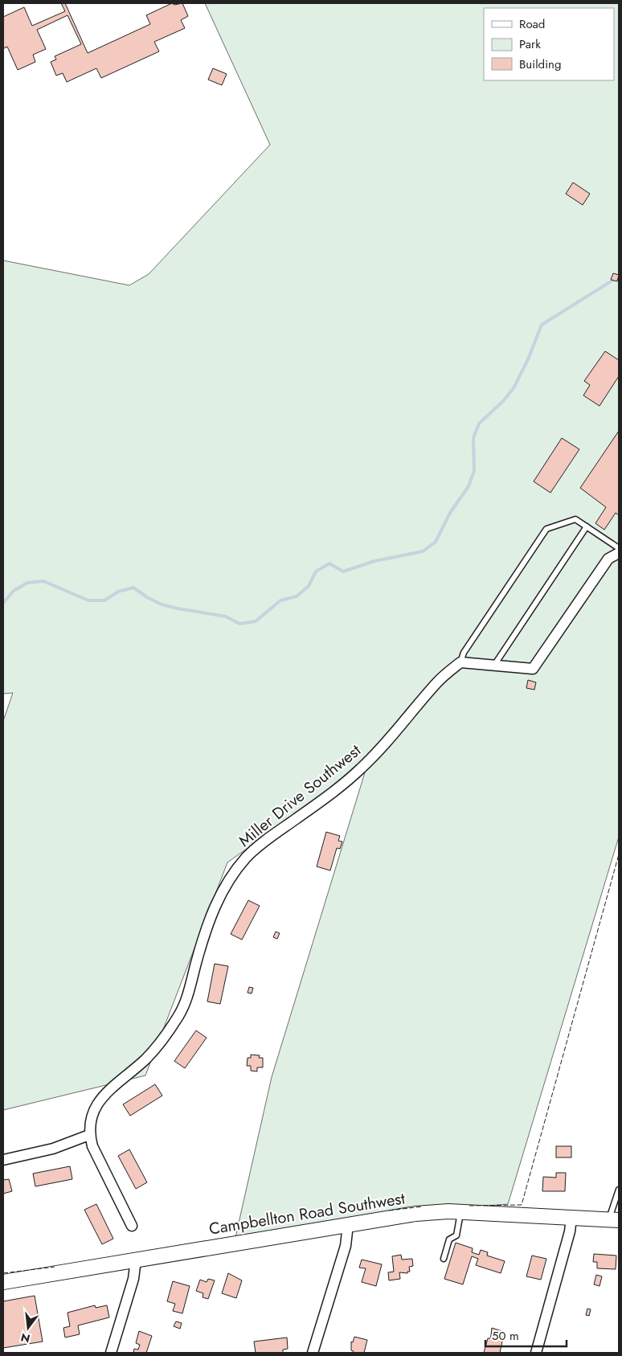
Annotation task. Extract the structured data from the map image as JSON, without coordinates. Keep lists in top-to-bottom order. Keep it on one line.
{"streets":{"main road":["Campbellton Road Southwest"],"street":["Miller Drive Southwest"]},"legend":["Road","Park","Building"],"scale_bar":"50 m","north":"bottom"}
